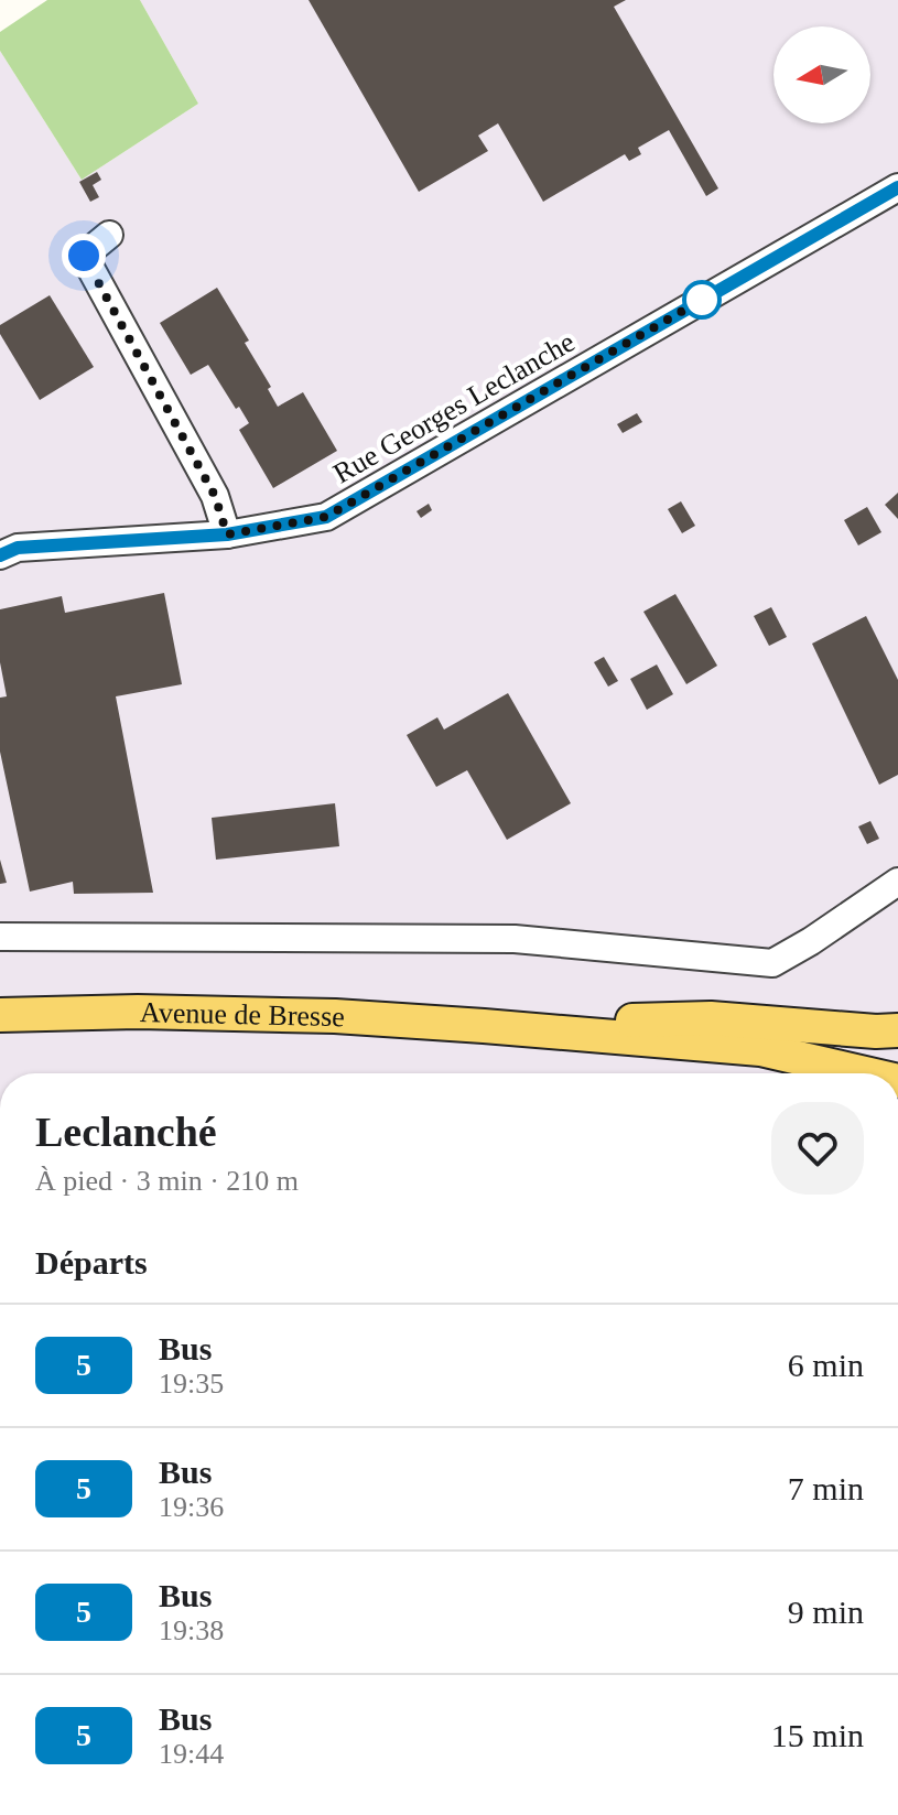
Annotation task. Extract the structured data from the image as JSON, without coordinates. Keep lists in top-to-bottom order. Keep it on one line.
{"streets":{"main road":["Avenue de Bresse"],"street":["Rue Georges Leclanche"]},"lines":["bus line 5"],"north":"left","page":{"heading":[["Leclanché","À pied · 3 min · 210 m"],"Départs"],"list":[{"mark":"5","name":"Bus","note":"19:35","value":"6 min"},{"mark":"5","name":"Bus","note":"19:36","value":"7 min"},{"mark":"5","name":"Bus","note":"19:38","value":"9 min"},{"mark":"5","name":"Bus","note":"19:44","value":"15 min"}]}}
